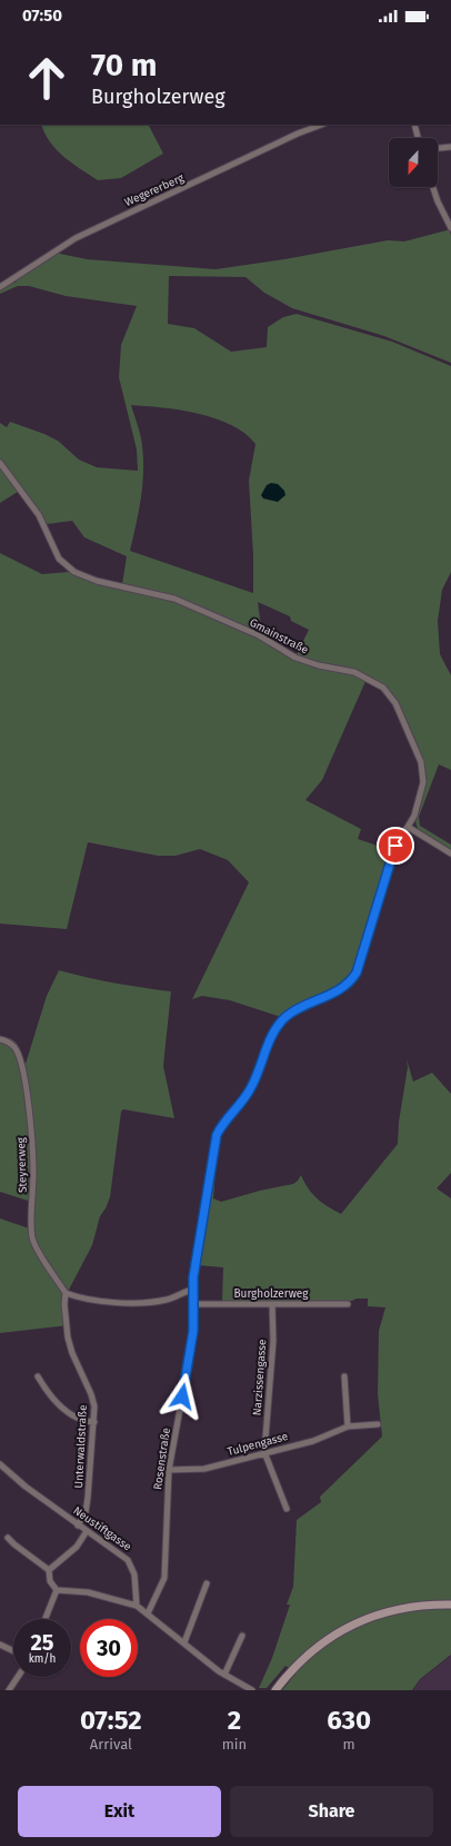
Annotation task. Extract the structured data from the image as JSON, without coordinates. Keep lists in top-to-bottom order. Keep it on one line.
{"streets":{"street":["Wegererberg","Gmainstraße","Steyrerweg","Burgholzerweg","Narzissengasse","Tulpengasse","Unterwaldstraße","Rosenstraße","Neustiftgasse"]},"crossings":[["Steyrerweg","Unterwaldstraße"],["Burgholzerweg","Narzissengasse"],["Burgholzerweg","Rosenstraße"],["Narzissengasse","Tulpengasse"],["Tulpengasse","Rosenstraße"],["Unterwaldstraße","Neustiftgasse"]],"north":"bottom","page":{"status":"07:50","turn":["70 m","Burgholzerweg"],"speed":"25 km/h","limit":"30","eta":["07:52","Arrival","2","min","630","m"],"buttons":["Exit","Share"]}}
